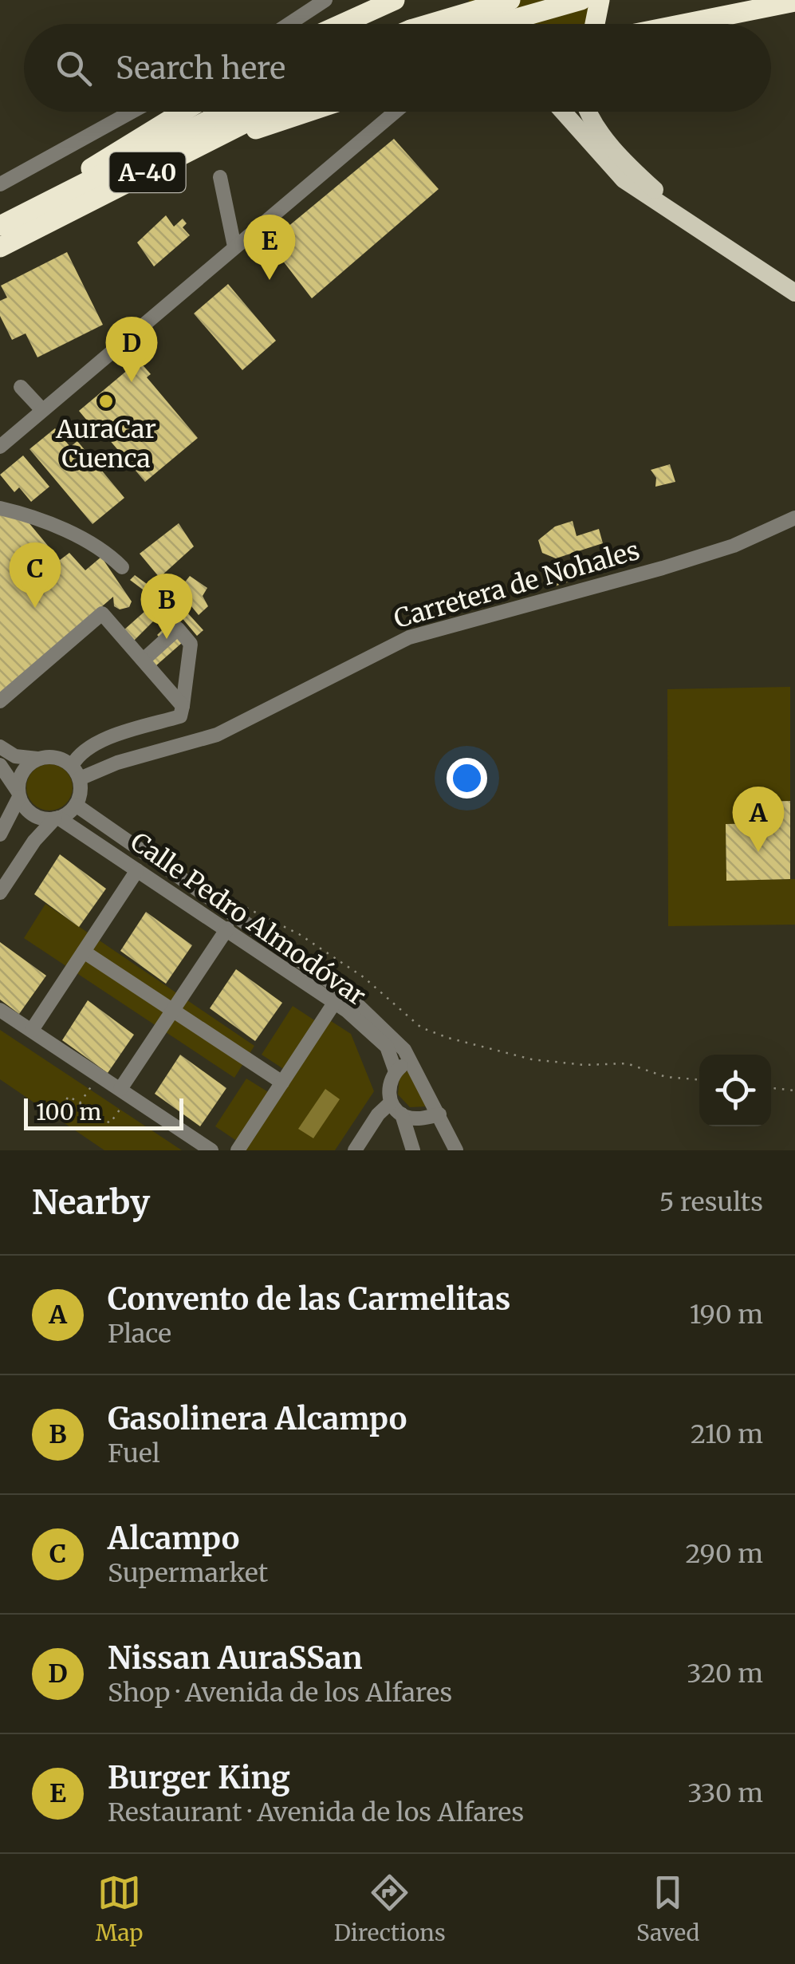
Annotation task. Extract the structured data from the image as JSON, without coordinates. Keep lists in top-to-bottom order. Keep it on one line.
{"streets":{"highway":["A-40"],"street":["Carretera de Nohales","Calle Pedro Almodóvar"]},"crossings":[["Carretera de Nohales","Calle Pedro Almodóvar"]],"places":["AuraCar Cuenca"],"scale_bar":"100 m","page":{"search":"Search here","pins":["E","D","C","B","A"],"scale":"100 m","heading":["Nearby","5 results"],"list":[{"mark":"A","name":"Convento de las Carmelitas","note":"Place","value":"190 m"},{"mark":"B","name":"Gasolinera Alcampo","note":"Fuel","value":"210 m"},{"mark":"C","name":"Alcampo","note":"Supermarket","value":"290 m"},{"mark":"D","name":"Nissan AuraSSan","note":"Shop · Avenida de los Alfares","value":"320 m"},{"mark":"E","name":"Burger King","note":"Restaurant · Avenida de los Alfares","value":"330 m"}],"nav":["Map","Directions","Saved"]}}
